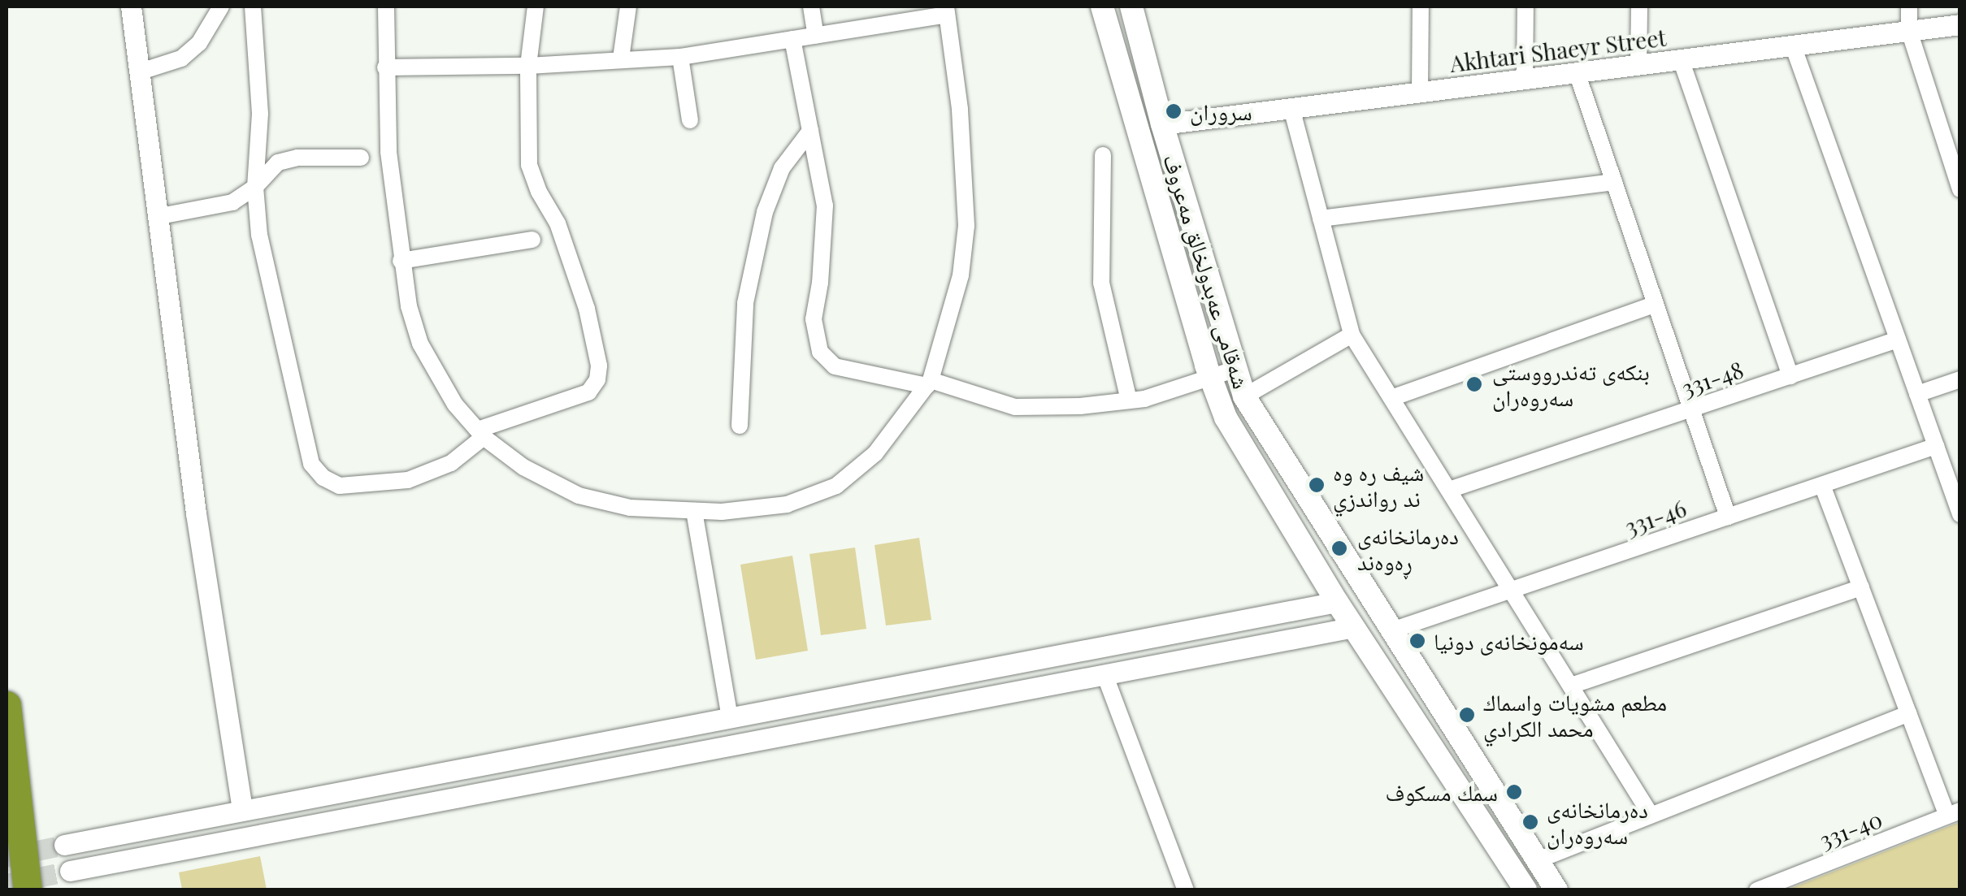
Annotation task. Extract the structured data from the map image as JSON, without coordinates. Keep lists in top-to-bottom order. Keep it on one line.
{"streets":{"main road":["شەقامی عەبدولخالق مەعروف"],"street":["Akhtari Shaeyr Street","331-48","331-46","331-40"]},"crossings":[["Akhtari Shaeyr Street","شەقامی عەبدولخالق مەعروف"],["شەقامی عەبدولخالق مەعروف","331-46"]],"places":["سروران","بنکەی تەندرووستی سەروەران","شيف ره وه ند رواندزي","دەرمانخانەی ڕەوەند","سەمونخانەی دونیا","مطعم مشويات واسماك محمد الكرادي","سمك مسكوف","دەرمانخانەی سەروەران"]}
